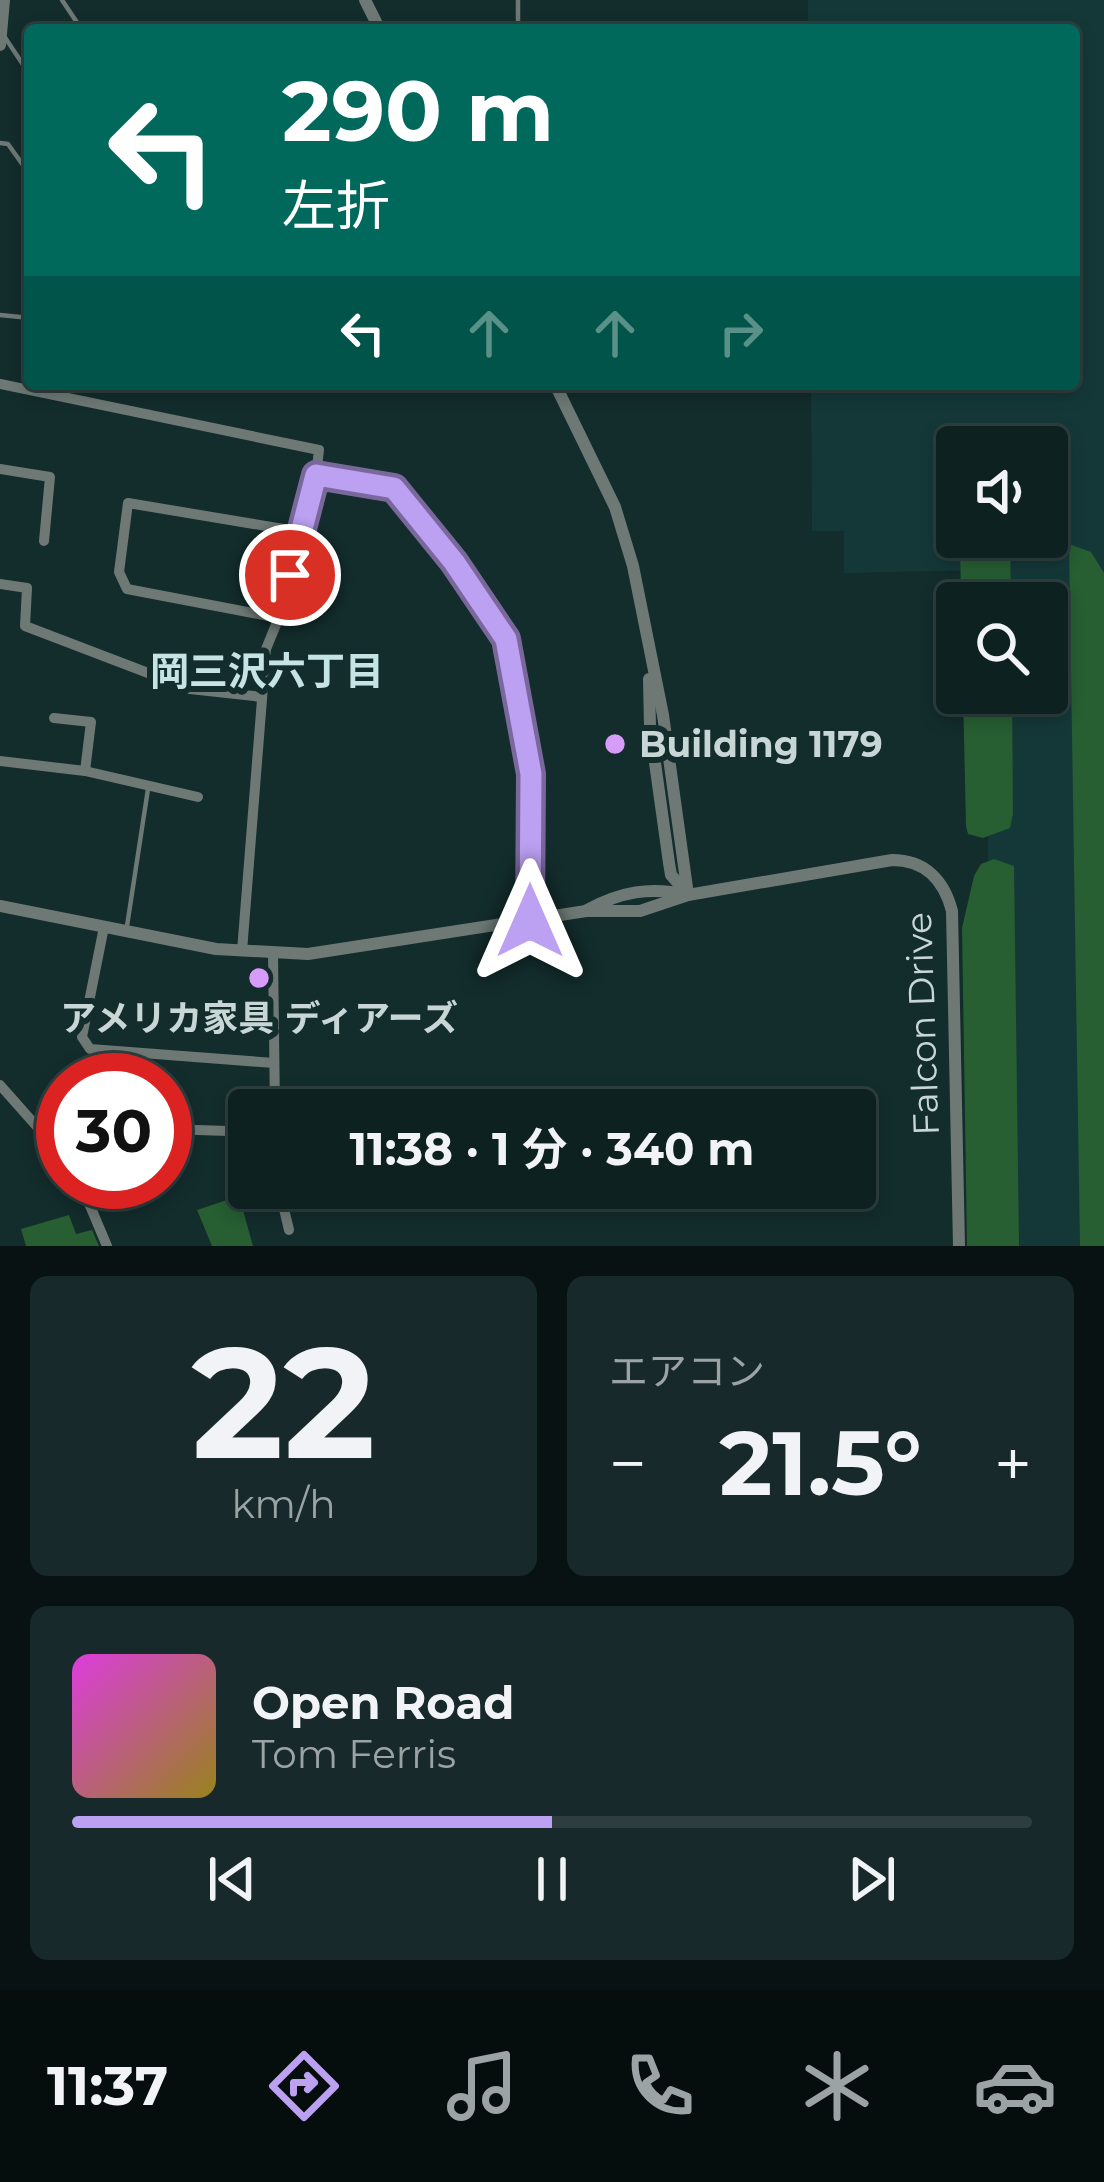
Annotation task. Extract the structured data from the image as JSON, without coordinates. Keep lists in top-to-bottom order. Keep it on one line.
{"streets":{"street":["Falcon Drive"]},"districts":["岡三沢六丁目"],"places":["Building 1179","アメリカ家具 ディアーズ"],"page":{"turn":["290 m","左折"],"limit":"30","trip":"11:38 · 1 分 · 340 m","tile":[["22","km/h"],"エアコン"],"heat":["−","21.5°","+"],"song":["Open Road","Tom Ferris"],"tabs":"11:37"}}
